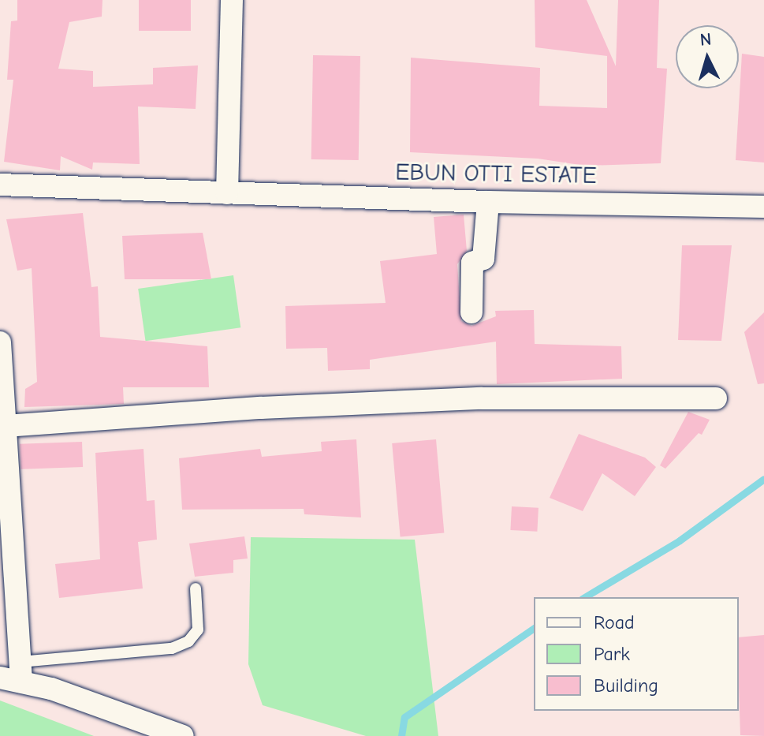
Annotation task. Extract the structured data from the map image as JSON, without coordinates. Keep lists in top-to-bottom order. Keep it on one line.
{"streets":{"street":["EBUN OTTI ESTATE"]},"legend":["Road","Park","Building"],"north":"top"}
